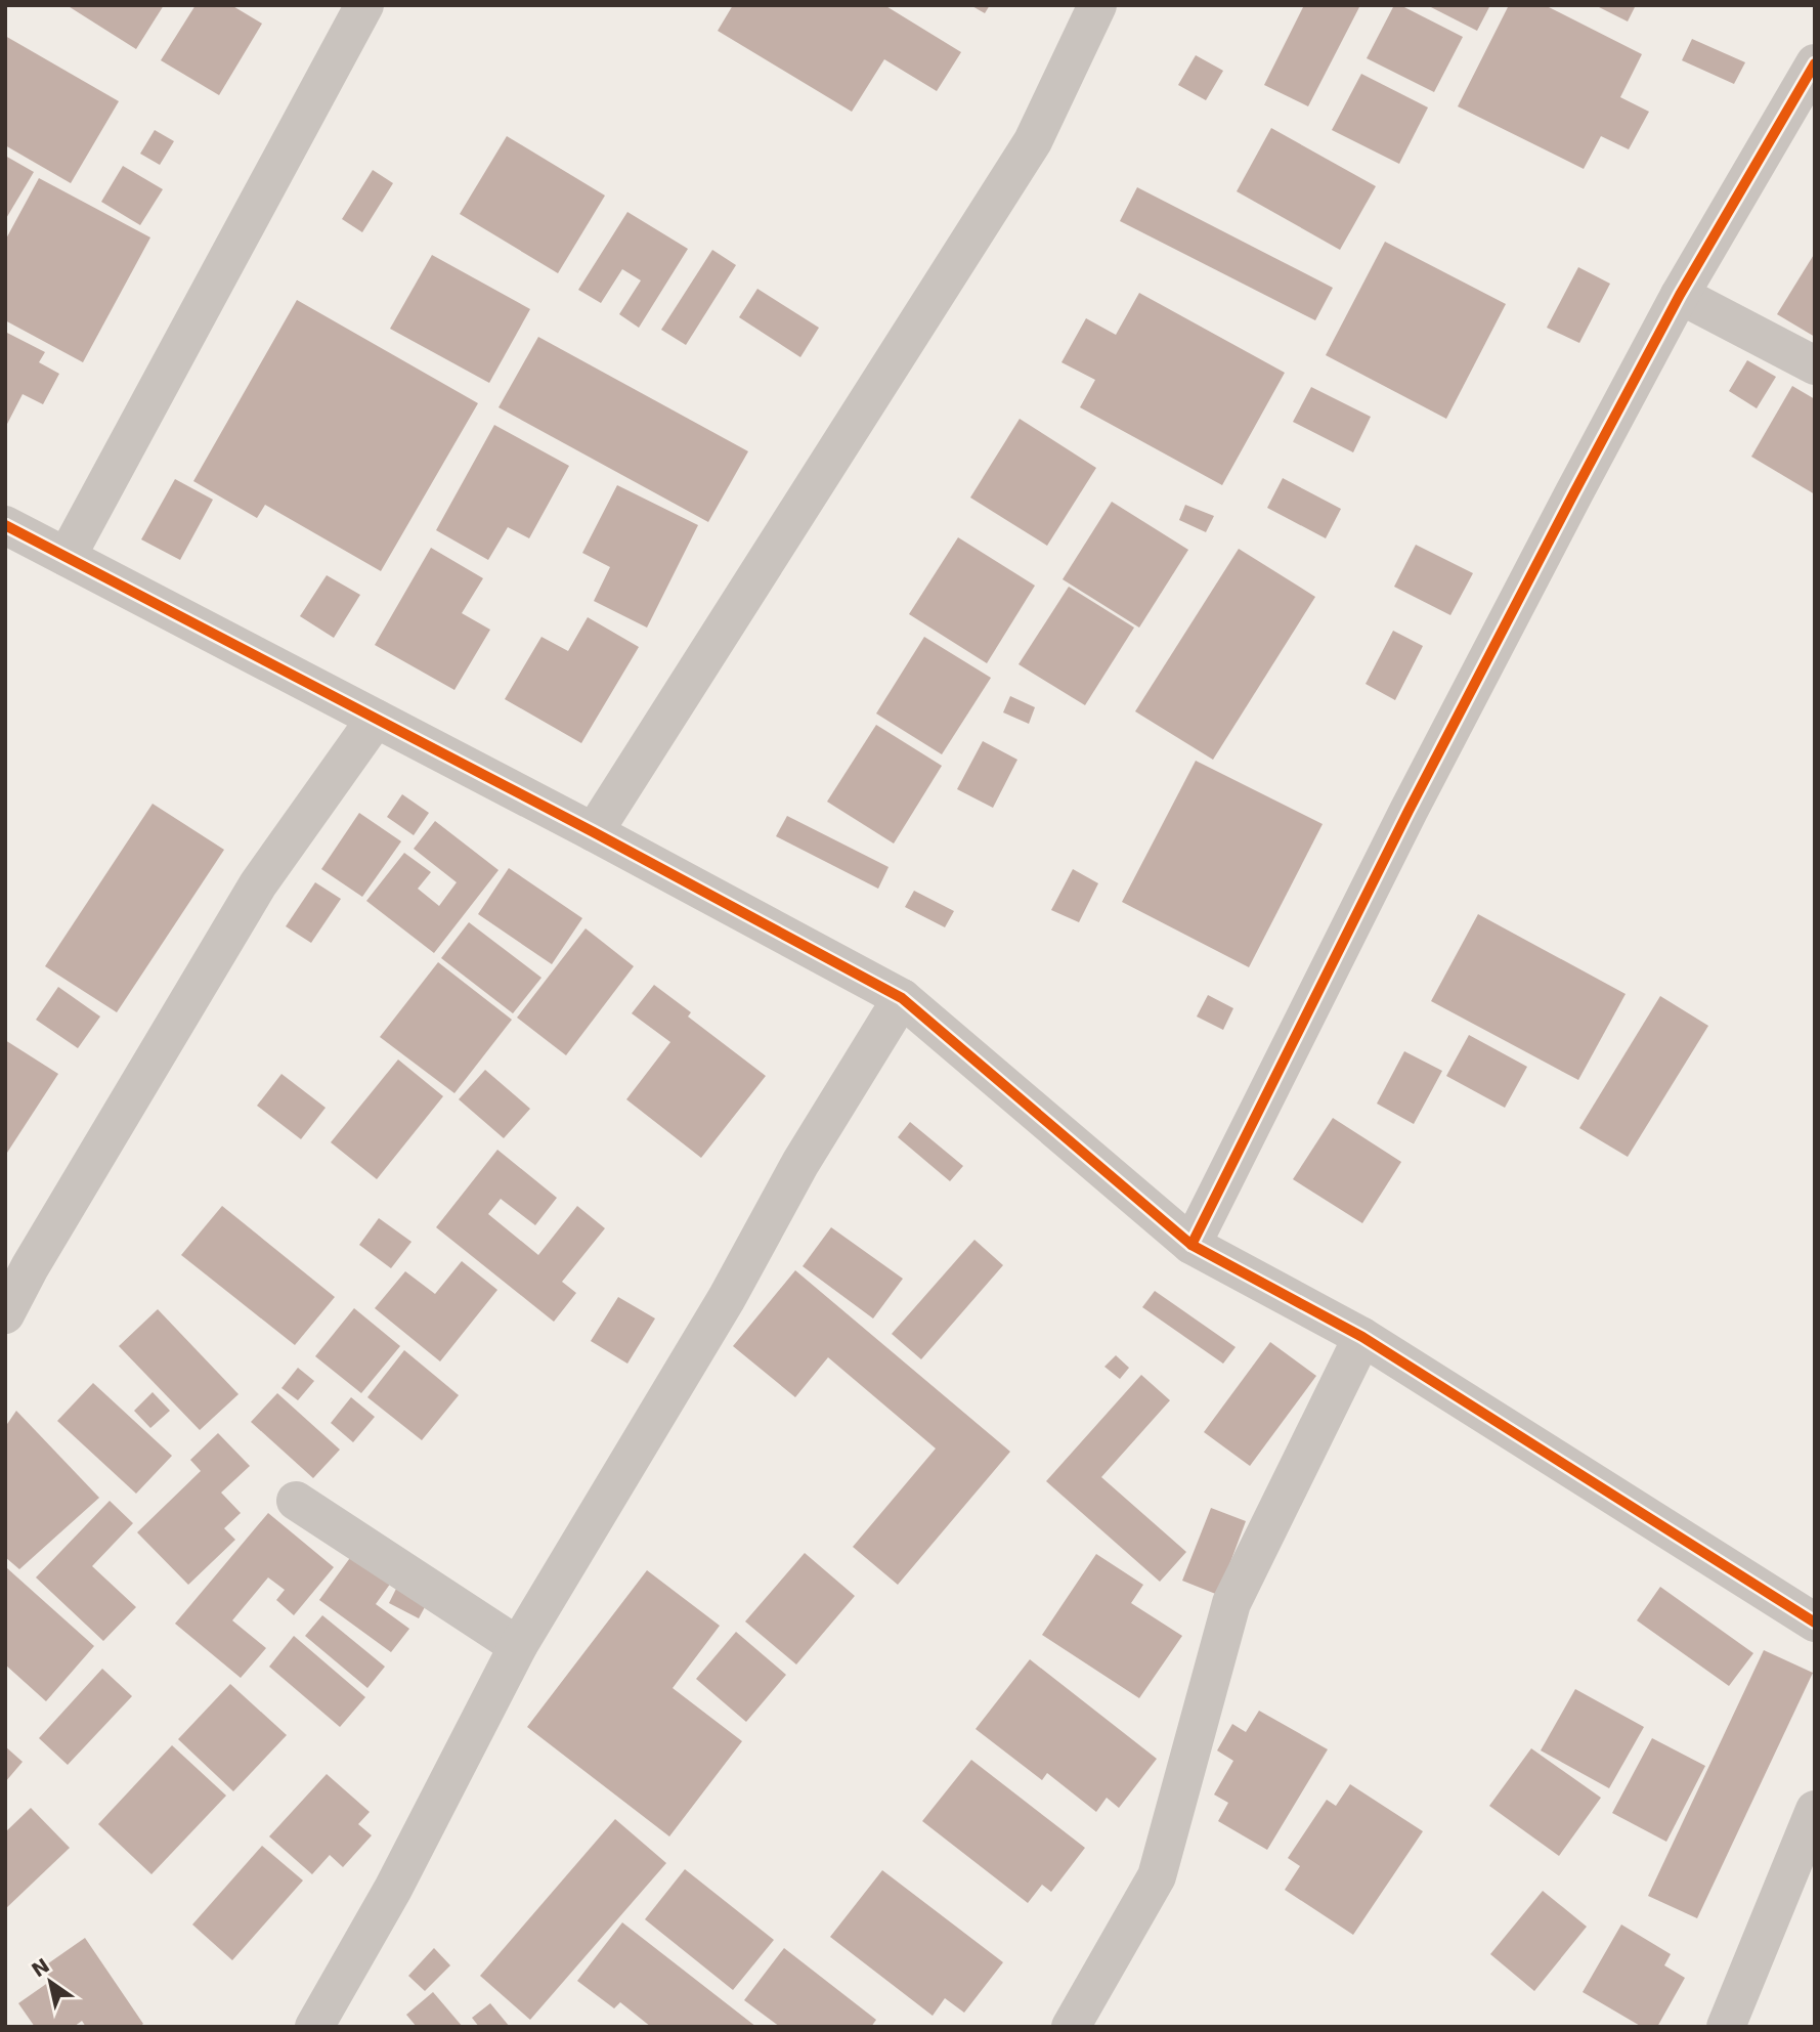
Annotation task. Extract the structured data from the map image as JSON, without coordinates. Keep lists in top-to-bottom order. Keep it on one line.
{"north":"top left"}
